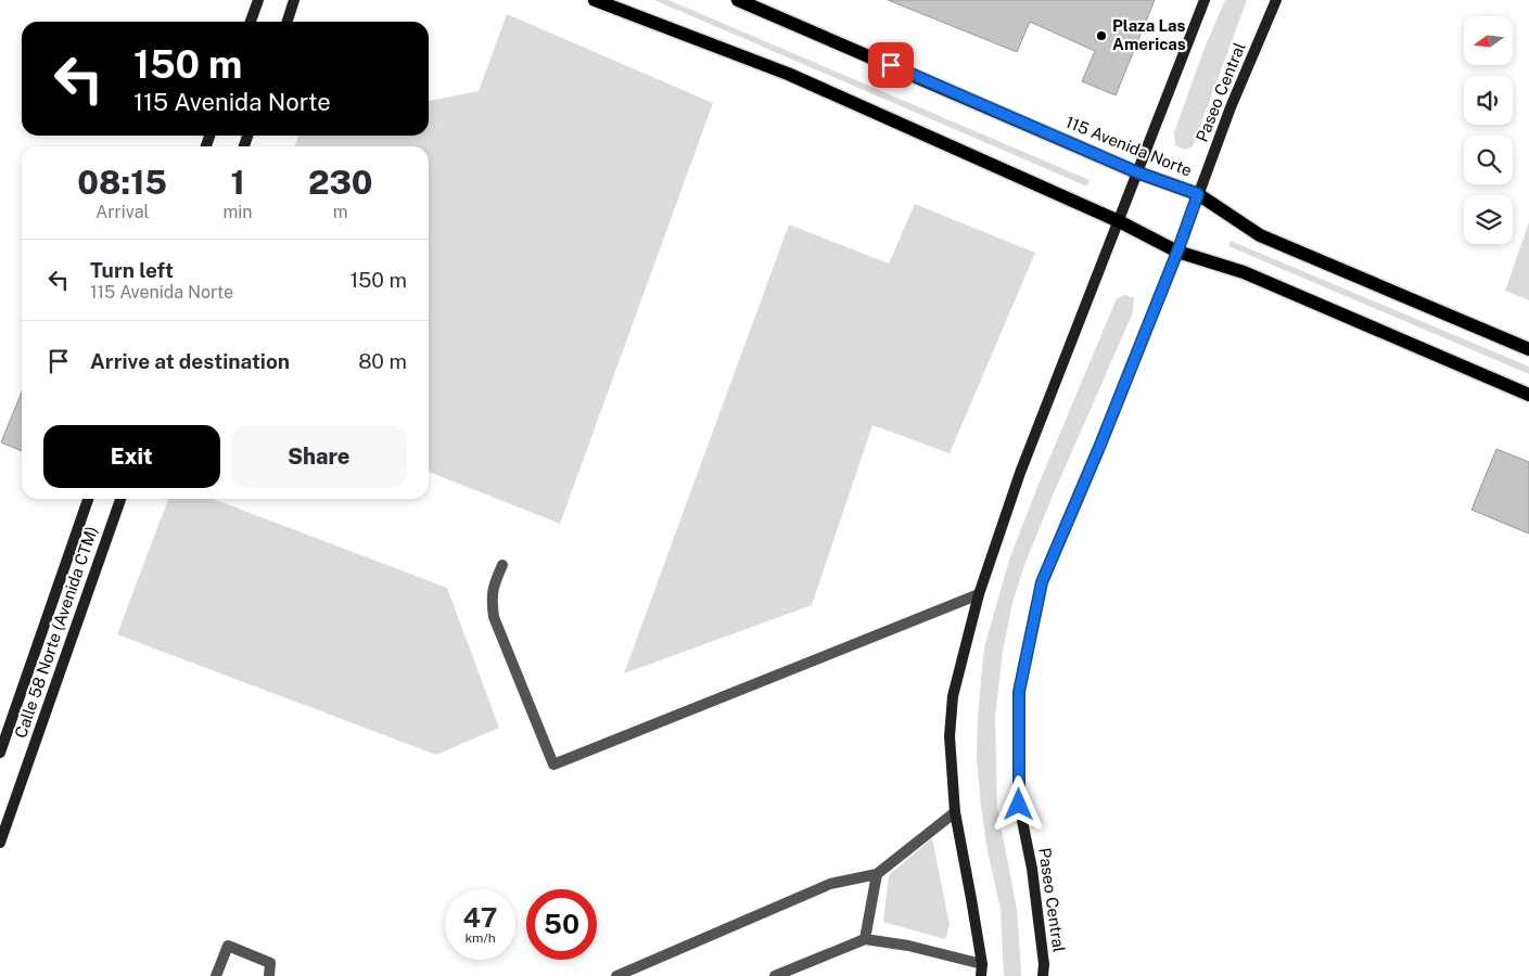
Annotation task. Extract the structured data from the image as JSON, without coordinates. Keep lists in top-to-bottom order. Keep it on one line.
{"streets":{"main road":["Paseo Central","115 Avenida Norte","Calle 58 Norte (Avenida CTM)"]},"crossings":[["Paseo Central","115 Avenida Norte"]],"places":["Plaza Las Americas"],"north":"left","page":{"turn":["150 m","115 Avenida Norte"],"eta":["08:15","Arrival","1","min","230","m"],"list":[{"name":"Turn left","note":"115 Avenida Norte","value":"150 m"},{"name":"Arrive at destination","value":"80 m"}],"buttons":["Exit","Share"],"speed":"47 km/h","limit":"50"}}
